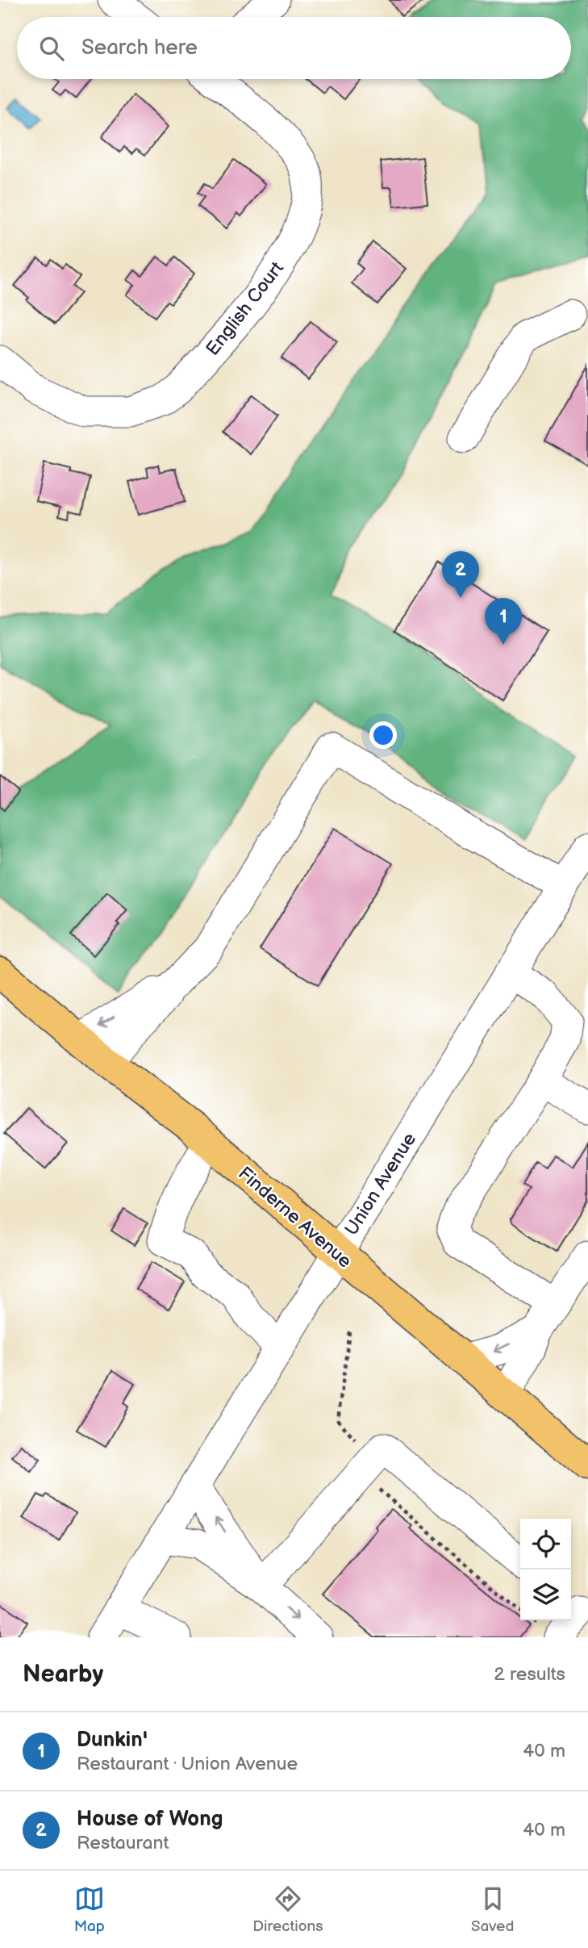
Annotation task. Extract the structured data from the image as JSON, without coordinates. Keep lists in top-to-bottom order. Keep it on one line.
{"streets":{"main road":["Finderne Avenue"],"street":["English Court","Union Avenue"]},"crossings":[["Union Avenue","Finderne Avenue"]],"page":{"search":"Search here","pins":["2","1"],"heading":["Nearby","2 results"],"list":[{"mark":"1","name":"Dunkin'","note":"Restaurant · Union Avenue","value":"40 m"},{"mark":"2","name":"House of Wong","note":"Restaurant","value":"40 m"}],"nav":["Map","Directions","Saved"]}}
